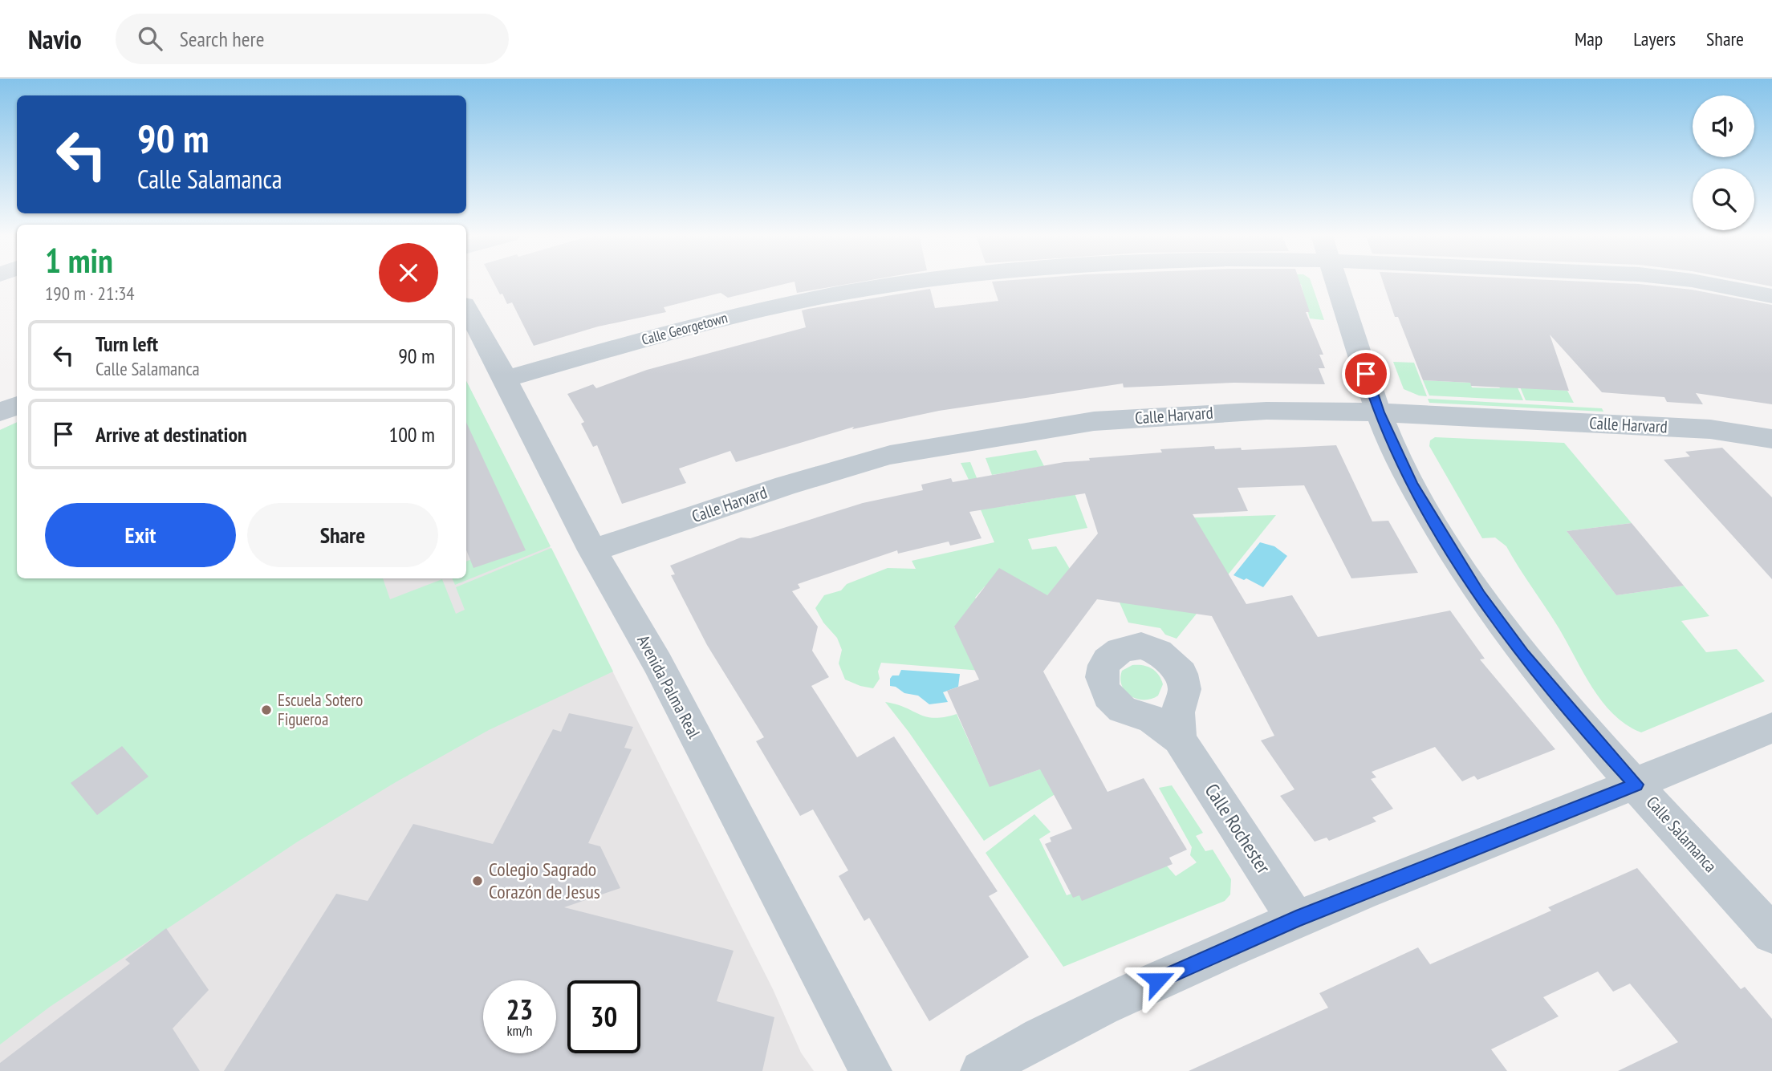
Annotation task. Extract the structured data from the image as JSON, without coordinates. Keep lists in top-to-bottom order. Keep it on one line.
{"streets":{"street":["Calle Georgetown","Calle Harvard","Avenida Palma Real","Calle Rochester","Calle Salamanca"]},"crossings":[["Calle Georgetown","Avenida Palma Real"],["Calle Harvard","Avenida Palma Real"],["Calle Harvard","Calle Salamanca"]],"places":["Escuela Sotero Figueroa","Colegio Sagrado Corazón de Jesus"],"page":{"header":"Navio","search":"Search here","nav":["Map","Layers","Share"],"turn":["90 m","Calle Salamanca"],"heading":["1 min","190 m · 21:34"],"list":[{"name":"Turn left","note":"Calle Salamanca","value":"90 m"},{"name":"Arrive at destination","value":"100 m"}],"buttons":["Exit","Share"],"speed":"23 km/h","limit":"30"}}
